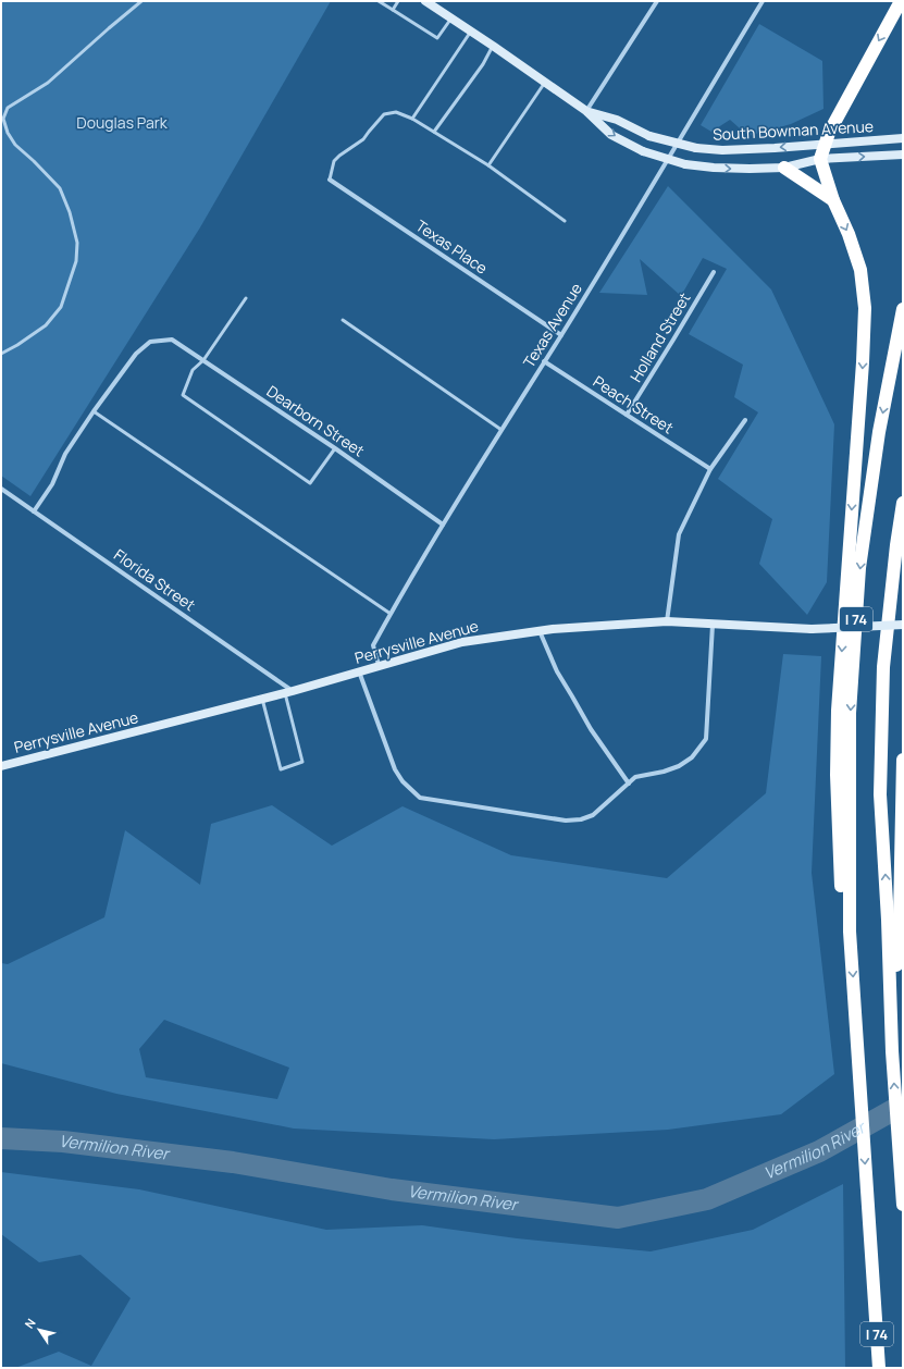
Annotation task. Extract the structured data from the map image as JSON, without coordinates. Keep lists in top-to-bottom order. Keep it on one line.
{"streets":{"highway":["I 74"],"street":["South Bowman Avenue","Texas Place","Texas Avenue","Holland Street","Peach Street","Dearborn Street","Florida Street","Perrysville Avenue"]},"crossings":[["Texas Place","Texas Avenue"],["Texas Avenue","Peach Street"],["Texas Avenue","Dearborn Street"],["Texas Avenue","Perrysville Avenue"],["Holland Street","Peach Street"],["Florida Street","Perrysville Avenue"]],"water":["Vermilion River"],"parks":["Douglas Park"],"north":"top left"}
